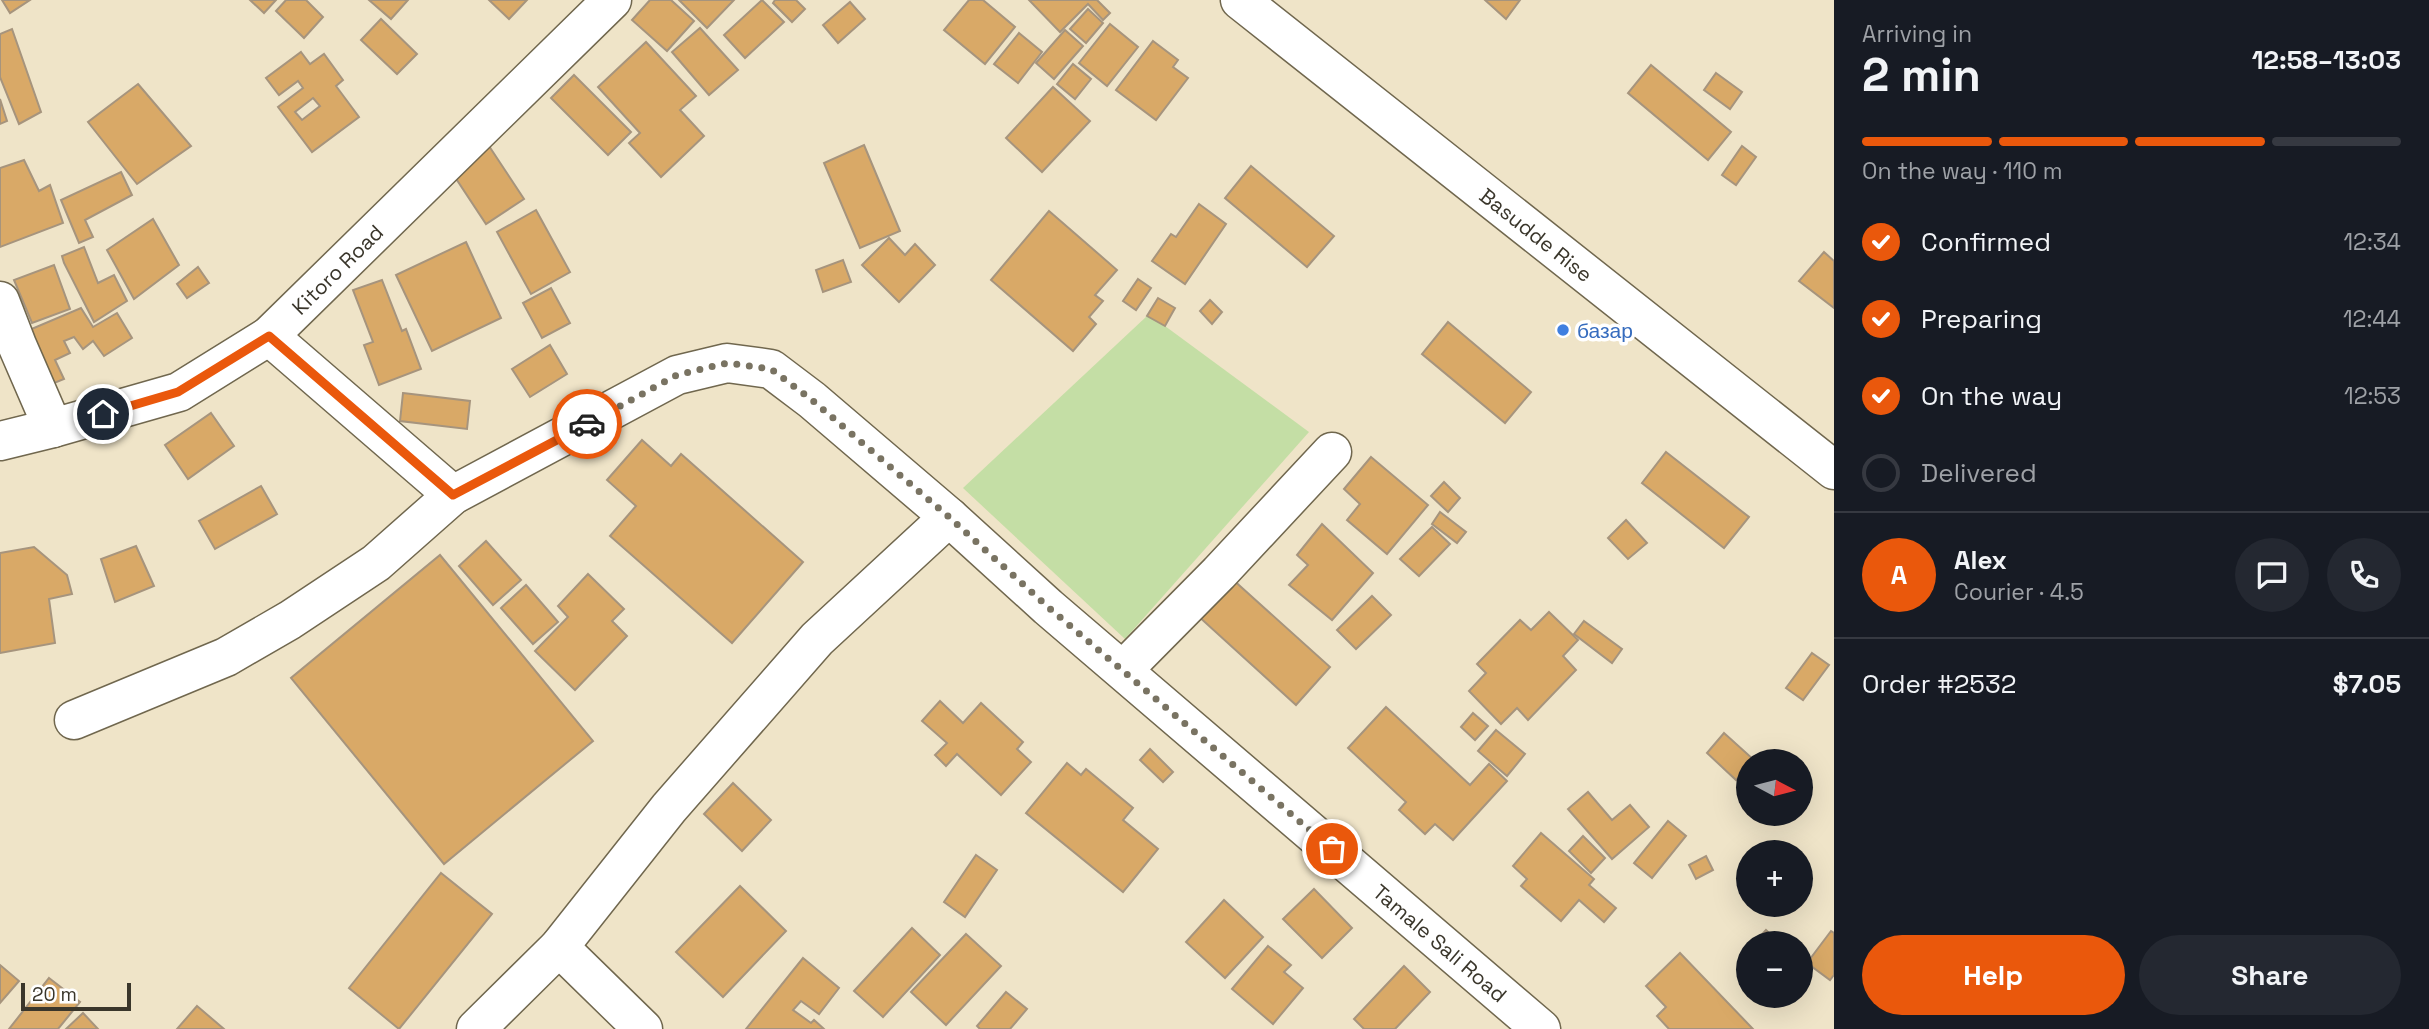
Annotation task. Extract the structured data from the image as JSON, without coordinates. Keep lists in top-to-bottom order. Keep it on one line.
{"streets":{"street":["Basudde Rise","Kitoro Road","Tamale Sali Road"]},"places":["базар"],"scale_bar":"20 m","north":"right","page":{"heading":["2 min","Arriving in","12:58–13:03"],"panel":["Alex","Courier · 4.5","Order #2532","$7.05"],"bar":"On the way · 110 m","list":[["Confirmed","12:34"],["Preparing","12:44"],["On the way","12:53"],"Delivered"],"round":"A","map_buttons":["+","−"],"buttons":["Help","Share"],"scale":"20 m"}}
